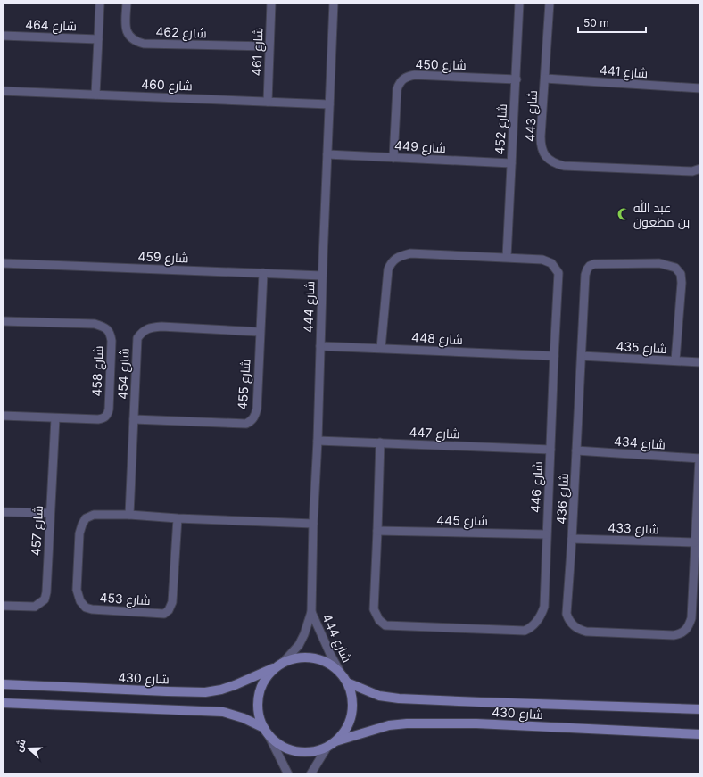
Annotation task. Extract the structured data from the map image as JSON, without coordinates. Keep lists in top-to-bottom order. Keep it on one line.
{"streets":{"street":["شارع 464","شارع 462","شارع 461","شارع 450","شارع 441","شارع 460","شارع 443","شارع 452","شارع 449","شارع 459","شارع 444","شارع 448","شارع 435","شارع 458","شارع 454","شارع 455","شارع 447","شارع 434","شارع 446","شارع 436","شارع 445","شارع 433","شارع 457","شارع 453","شارع 430"]},"crossings":[["شارع 462","شارع 461"],["شارع 461","شارع 460"],["شارع 450","شارع 452"],["شارع 450","شارع 449"],["شارع 441","شارع 443"],["شارع 460","شارع 444"],["شارع 452","شارع 449"],["شارع 452","شارع 446"],["شارع 449","شارع 444"],["شارع 459","شارع 444"],["شارع 459","شارع 455"],["شارع 444","شارع 448"],["شارع 444","شارع 447"],["شارع 444","شارع 453"],["شارع 444","شارع 430"],["شارع 448","شارع 446"],["شارع 435","شارع 436"],["شارع 458","شارع 457"],["شارع 454","شارع 455"],["شارع 454","شارع 453"],["شارع 447","شارع 446"],["شارع 434","شارع 436"],["شارع 446","شارع 445"],["شارع 436","شارع 433"]],"places":{"mosque":["عبد الله بن مظعون"]},"scale_bar":"50 m","north":"left"}
